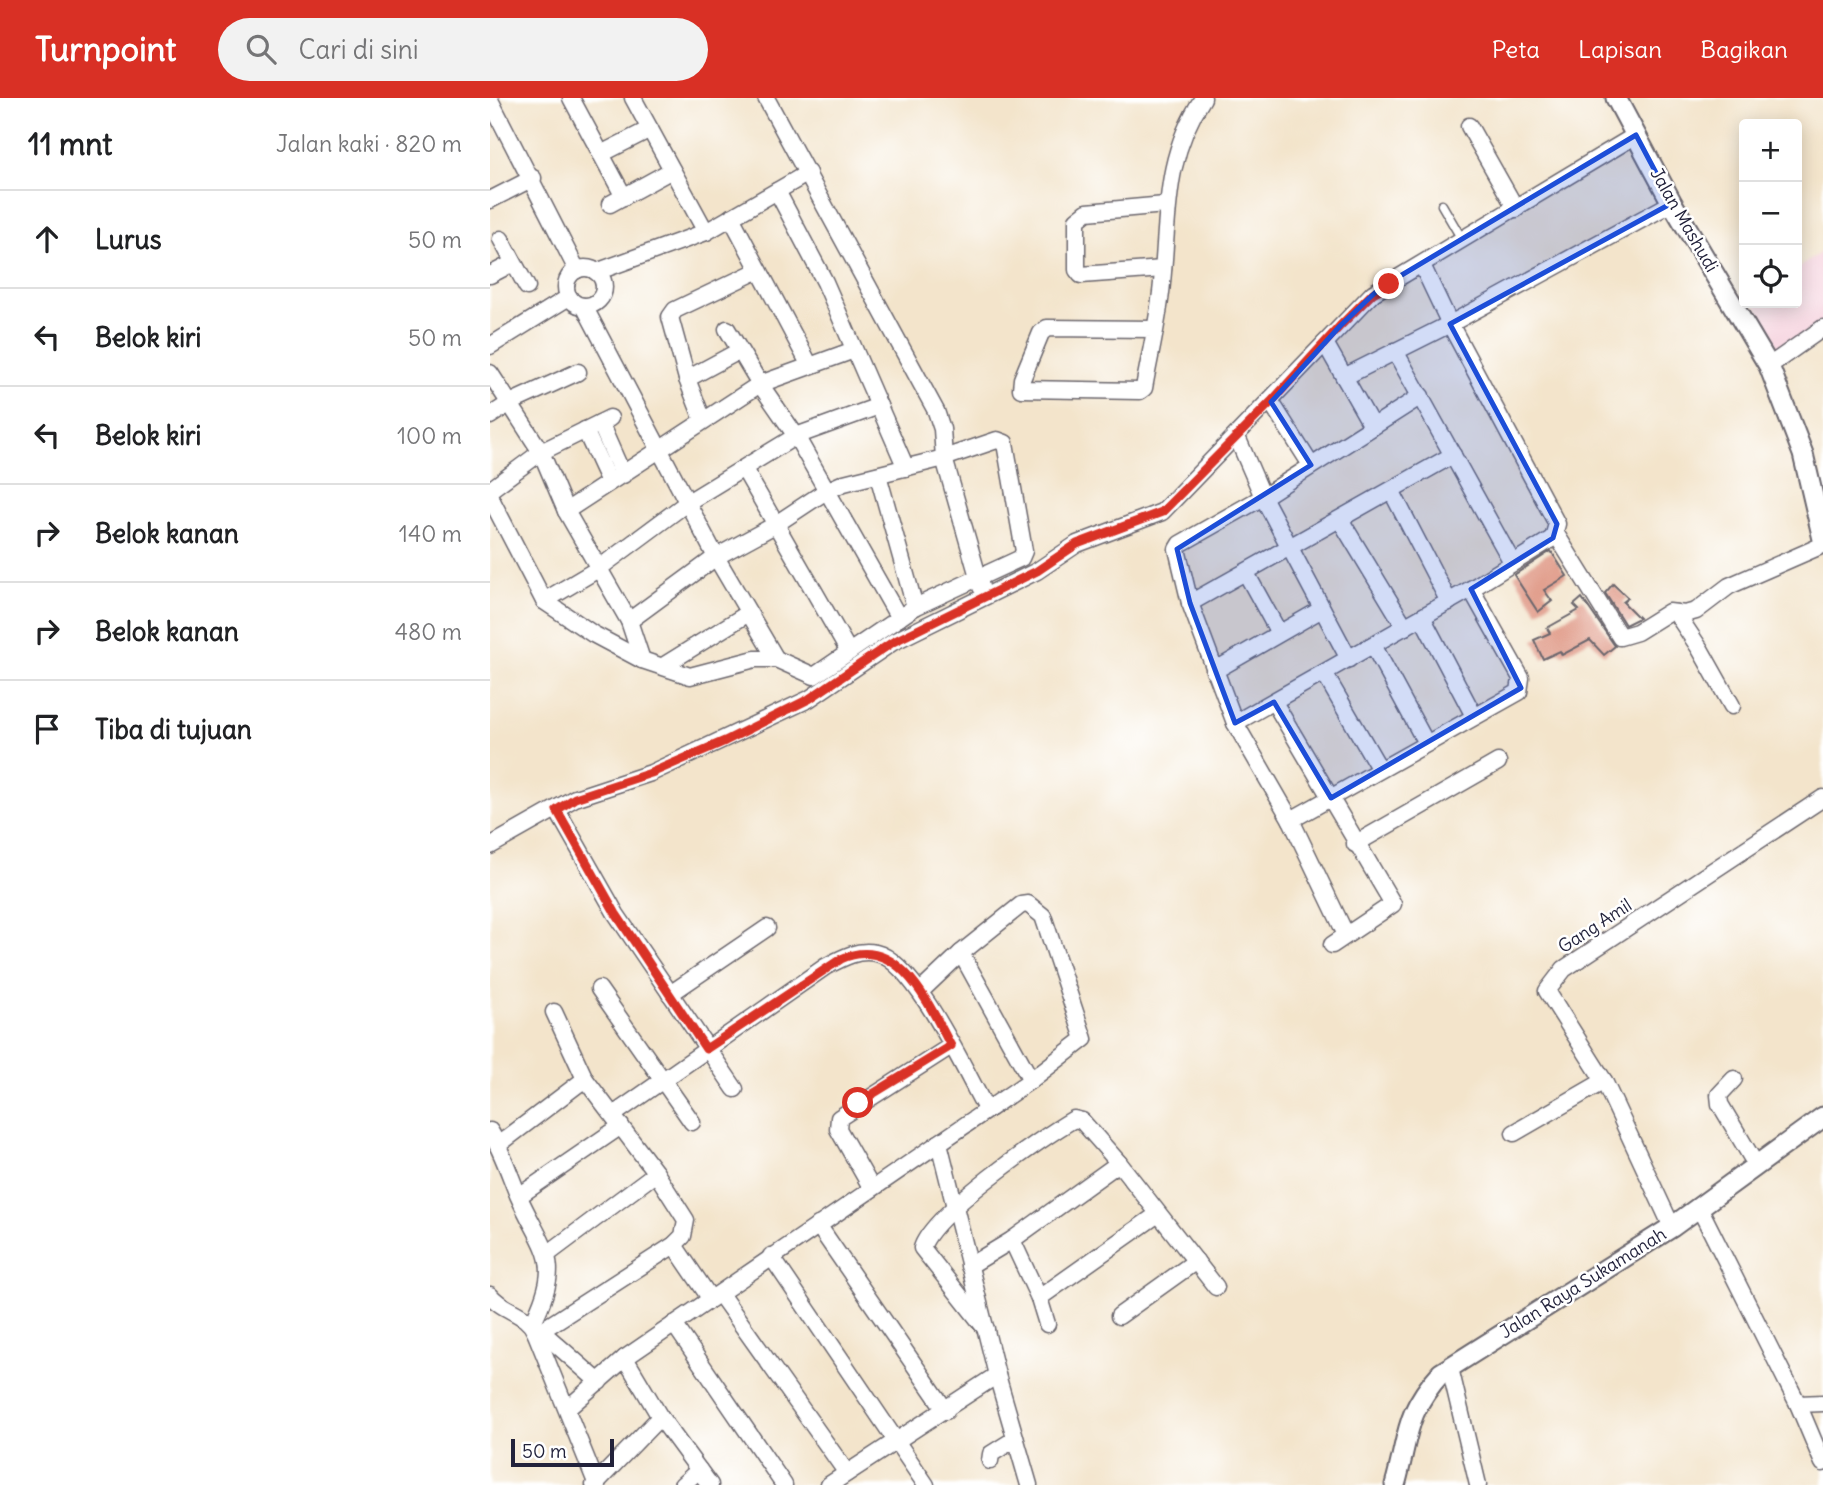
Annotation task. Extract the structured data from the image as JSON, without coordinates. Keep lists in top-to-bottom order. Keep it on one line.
{"streets":{"street":["Jalan Mashudi","Gang Amil","Jalan Raya Sukamanah"]},"crossings":[["Gang Amil","Jalan Raya Sukamanah"]],"scale_bar":"50 m","page":{"header":"Turnpoint","search":"Cari di sini","nav":["Peta","Lapisan","Bagikan"],"heading":["11 mnt","Jalan kaki · 820 m"],"map_buttons":["+","−"],"list":[["Lurus","50 m"],["Belok kiri","50 m"],["Belok kiri","100 m"],["Belok kanan","140 m"],["Belok kanan","480 m"],"Tiba di tujuan"],"scale":"50 m"}}
